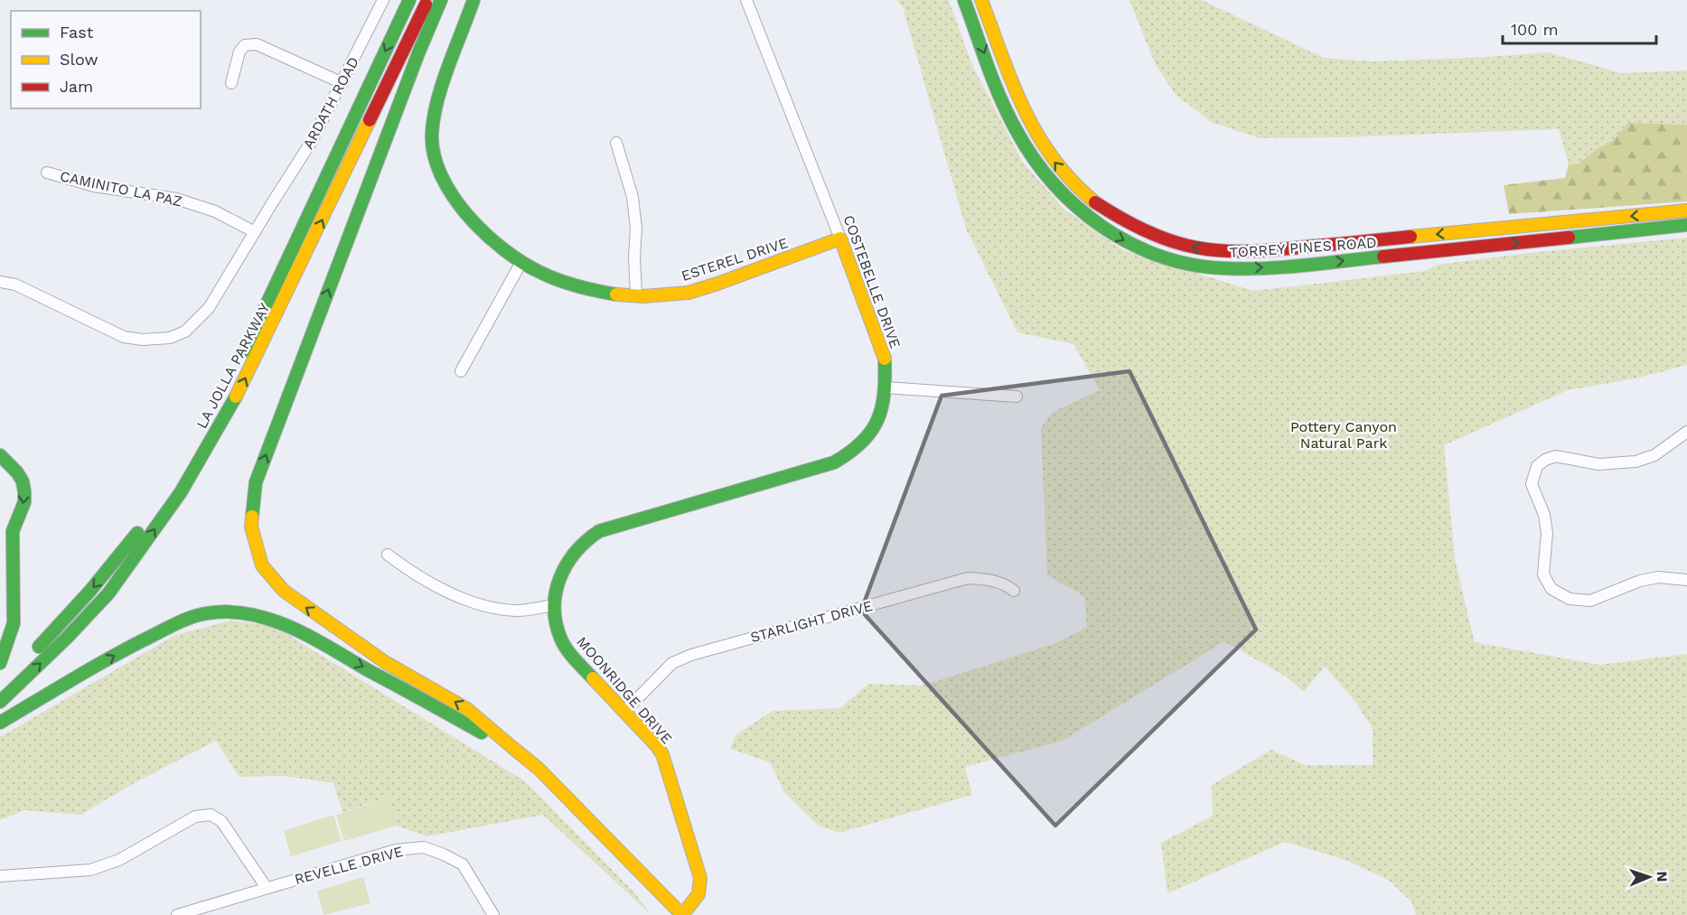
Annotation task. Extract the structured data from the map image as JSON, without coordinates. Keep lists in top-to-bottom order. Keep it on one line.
{"streets":{"main road":["TORREY PINES ROAD","ESTEREL DRIVE","COSTEBELLE DRIVE","LA JOLLA PARKWAY","MOONRIDGE DRIVE"],"street":["ARDATH ROAD","CAMINITO LA PAZ","STARLIGHT DRIVE","REVELLE DRIVE"]},"crossings":[["ARDATH ROAD","CAMINITO LA PAZ"],["ESTEREL DRIVE","COSTEBELLE DRIVE"],["COSTEBELLE DRIVE","MOONRIDGE DRIVE"],["STARLIGHT DRIVE","MOONRIDGE DRIVE"]],"parks":["Pottery Canyon Natural Park"],"legend":["Fast","Slow","Jam"],"scale_bar":"100 m","north":"right"}
